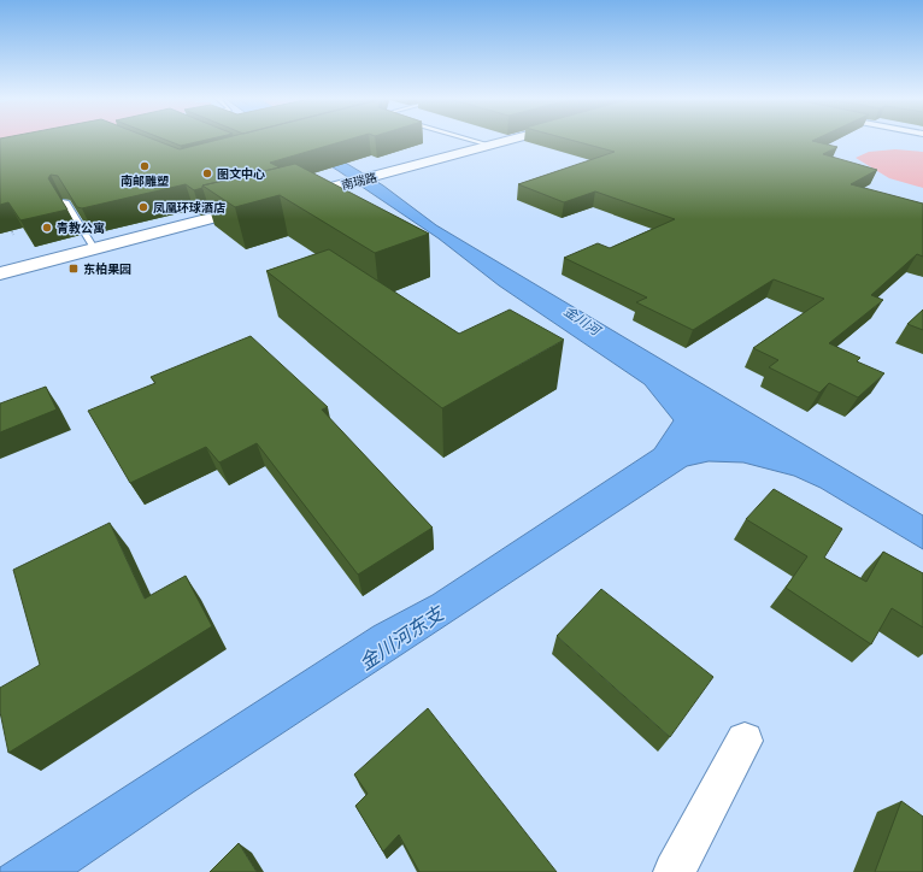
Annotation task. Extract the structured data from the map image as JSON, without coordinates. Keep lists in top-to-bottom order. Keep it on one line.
{"streets":{"street":["南瑞路"]},"water":["金川河","金川河东支"],"places":{"other":["南邮雕塑","图文中心","凤凰环球酒店","青教公寓"],"transit":["东柏果园"]}}
